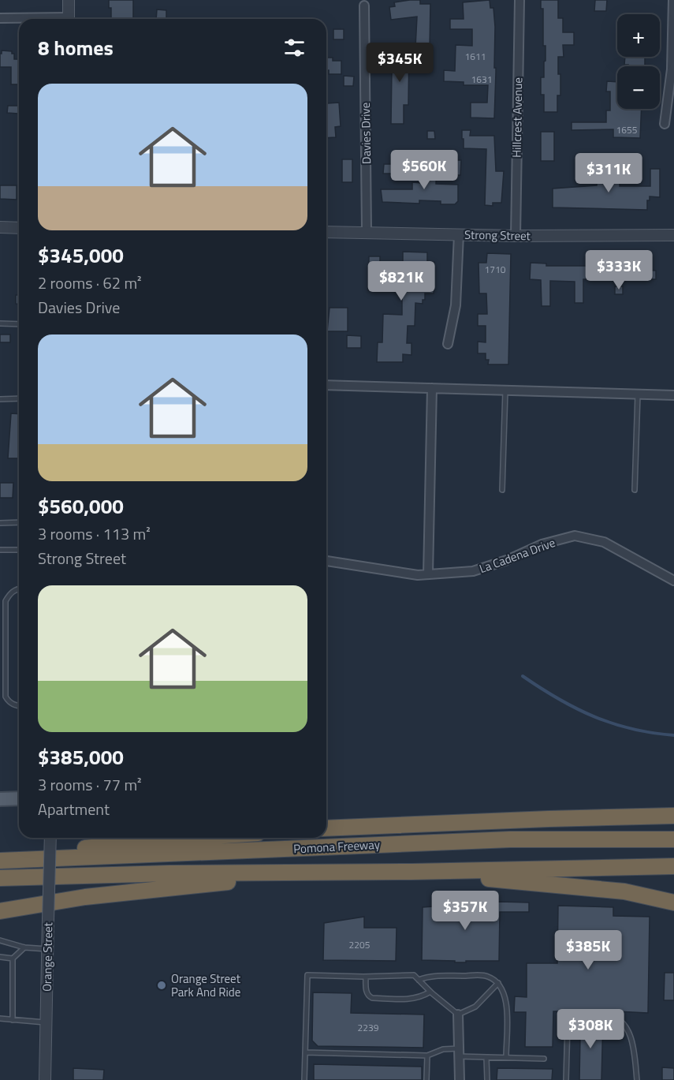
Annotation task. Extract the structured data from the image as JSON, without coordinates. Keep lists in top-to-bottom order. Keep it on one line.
{"streets":{"highway":["Pomona Freeway"],"street":["Hillcrest Avenue","Davies Drive","Strong Street","La Cadena Drive","Orange Street"]},"crossings":[["Hillcrest Avenue","Strong Street"],["Davies Drive","Strong Street"]],"places":["Orange Street Park And Ride"],"house_numbers":["1611","1631","1655","1710","2205","2239"],"page":{"map_buttons":["+","−"],"heading":"8 homes","price":["$345K","$560K","$311K","$333K","$821K","$357K","$385K","$308K"],"list":[{"name":"$345,000","note":"2 rooms · 62 m² · Davies Drive"},{"name":"$560,000","note":"3 rooms · 113 m² · Strong Street"},{"name":"$385,000","note":"3 rooms · 77 m² · Apartment"}]}}
